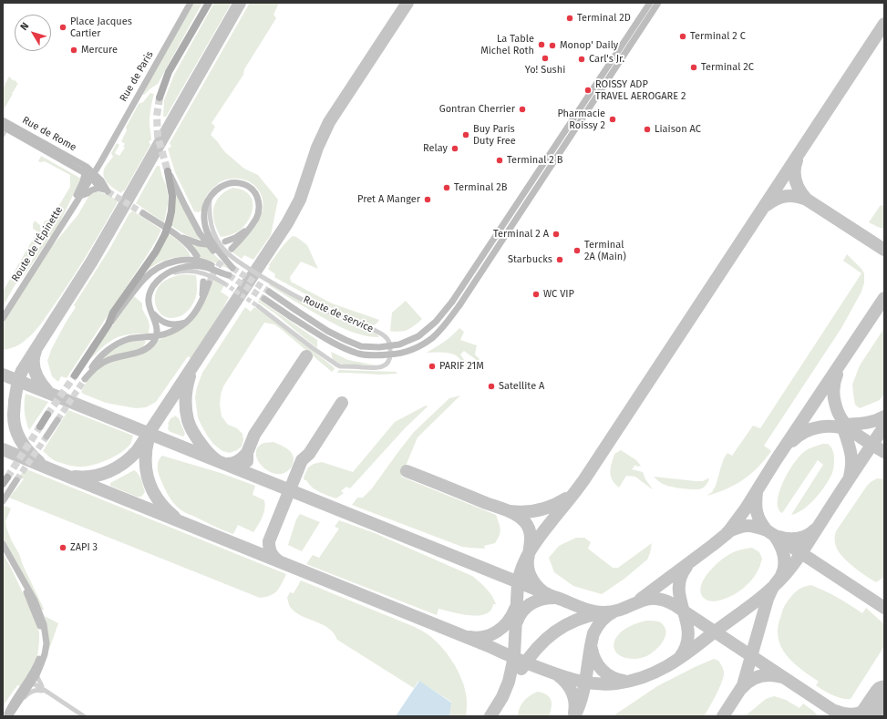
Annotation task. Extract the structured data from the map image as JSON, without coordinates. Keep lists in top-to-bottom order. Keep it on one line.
{"streets":{"main road":["Rue de Paris","Rue de Rome","Route de l'Épinette"],"street":["Route de service"]},"crossings":[["Rue de Paris","Rue de Rome"],["Rue de Paris","Route de l'Épinette"],["Rue de Rome","Route de l'Épinette"]],"places":["Terminal 2D","Place Jacques Cartier","Terminal 2 C","La Table Michel Roth","Monop' Daily","Mercure","Yo! Sushi","Carl's Jr.","Terminal 2C","ROISSY ADP TRAVEL AEROGARE 2","Gontran Cherrier","Pharmacie Roissy 2","Liaison AC","Buy Paris Duty Free","Relay","Terminal 2 B","Terminal 2B","Pret A Manger","Terminal 2 A","Terminal 2A (Main)","Starbucks","WC VIP","PARIF 21M","Satellite A","ZAPI 3"],"north":"top left"}
